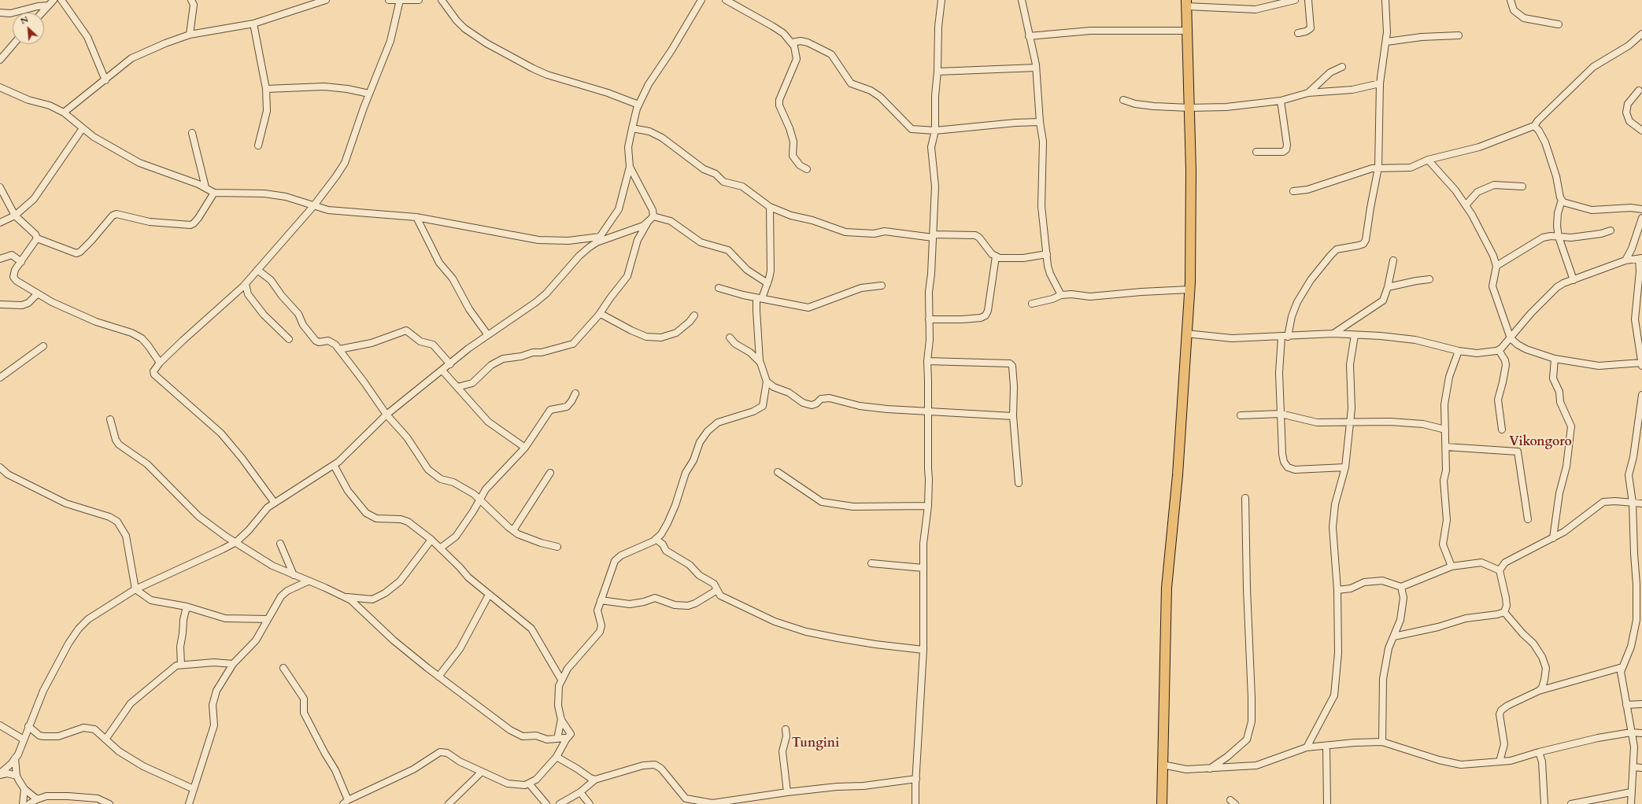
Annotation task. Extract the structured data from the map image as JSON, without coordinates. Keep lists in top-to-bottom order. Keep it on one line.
{"districts":["Vikongoro","Tungini"],"north":"top left"}
